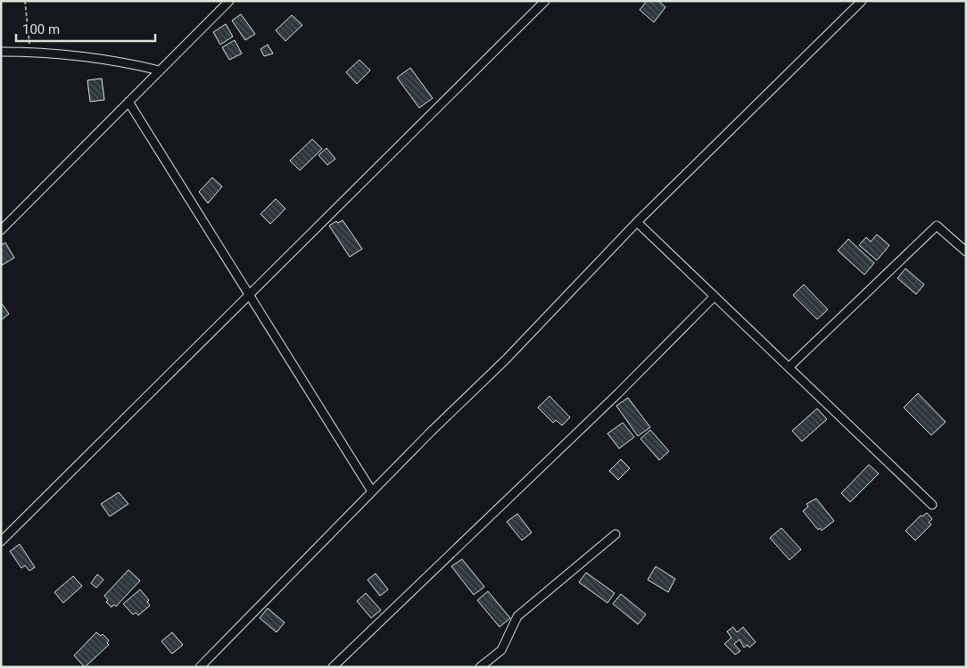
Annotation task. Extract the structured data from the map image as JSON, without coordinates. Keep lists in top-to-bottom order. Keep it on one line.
{"scale_bar":"100 m"}
